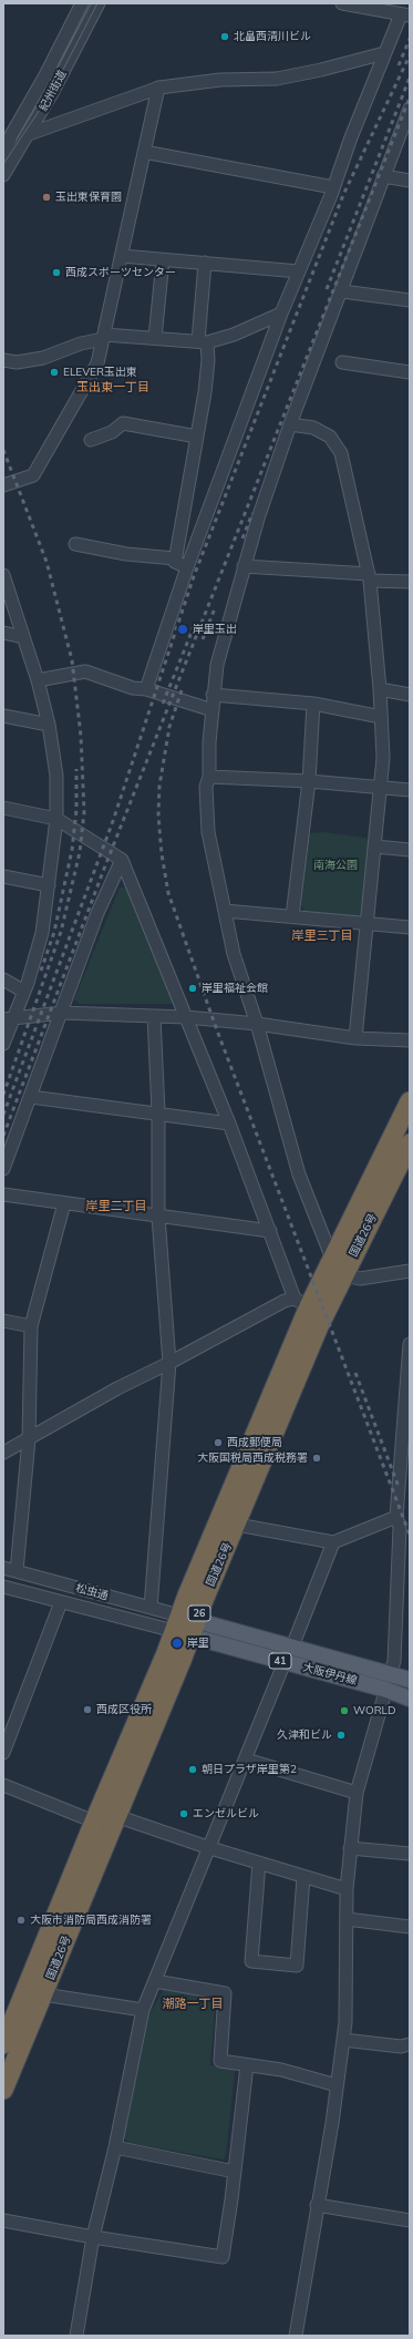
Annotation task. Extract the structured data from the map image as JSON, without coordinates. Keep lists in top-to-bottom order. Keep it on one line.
{"streets":{"highway":["国道26号","26"],"main road":["41","大阪伊丹線"],"street":["紀州街道","松虫通"]},"crossings":[["国道26号","松虫通"],["国道26号","大阪伊丹線"],["松虫通","大阪伊丹線"]],"districts":["玉出東一丁目","岸里三丁目","岸里二丁目","潮路一丁目"],"parks":["南海公園"],"places":["北畠西清川ビル","玉出東保育園","西成スポーツセンター","ELEVER玉出東","岸里玉出","岸里福祉会館","西成郵便局","大阪国税局西成税務署","岸里","西成区役所","WORLD","久津和ビル","朝日プラザ岸里第2","エンゼルビル","大阪市消防局西成消防署"]}
